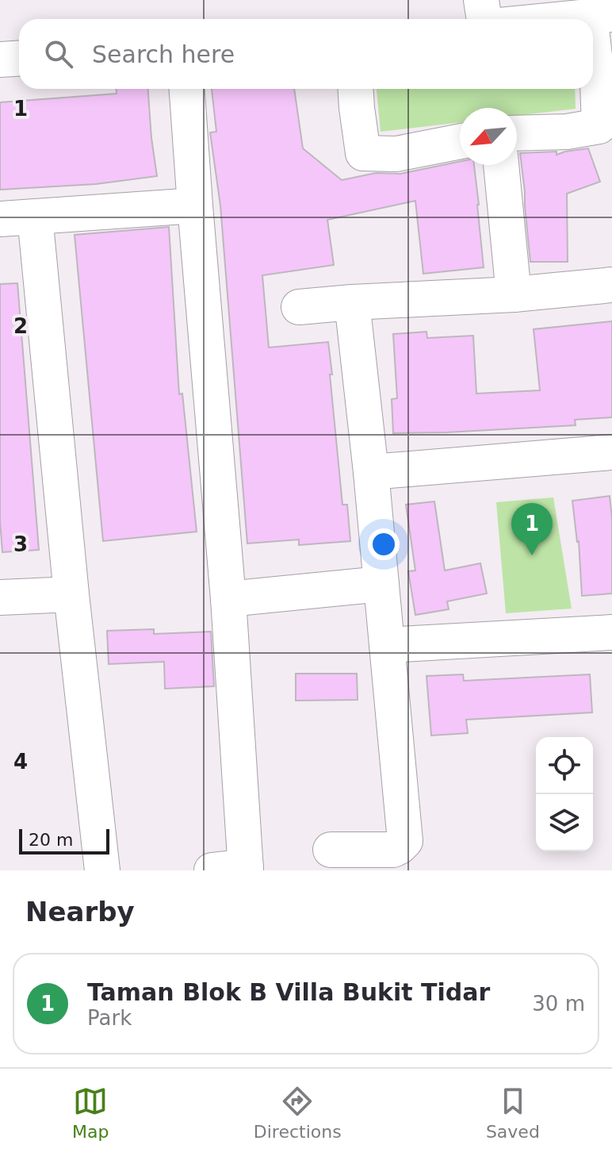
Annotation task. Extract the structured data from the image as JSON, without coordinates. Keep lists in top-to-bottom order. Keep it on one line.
{"scale_bar":"20 m","north":"bottom left","page":{"search":"Search here","pins":"1","scale":"20 m","heading":"Nearby","list":[{"mark":"1","name":"Taman Blok B Villa Bukit Tidar","note":"Park","value":"30 m"}],"nav":["Map","Directions","Saved"]},"grid":{"rows":["1","2","3","4"]}}
